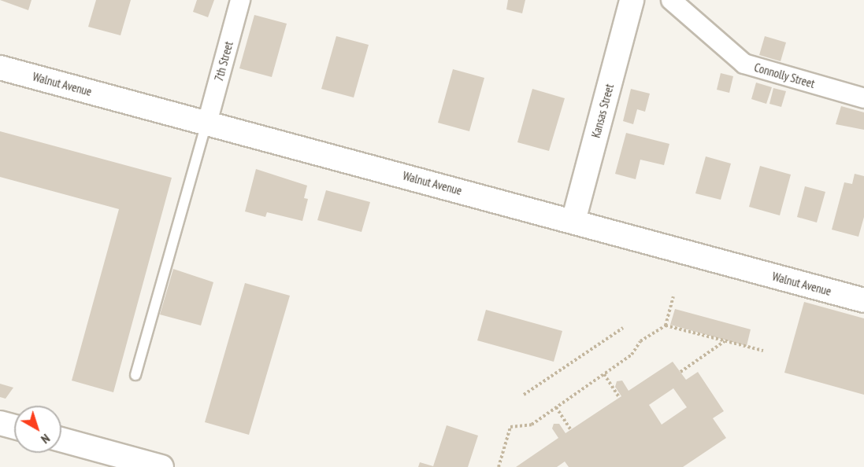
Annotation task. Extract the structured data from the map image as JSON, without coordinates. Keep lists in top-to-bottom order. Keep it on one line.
{"streets":{"street":["7th Street","Connolly Street","Walnut Avenue","Kansas Street"]},"crossings":[["7th Street","Walnut Avenue"],["Walnut Avenue","Kansas Street"]],"north":"bottom right"}
